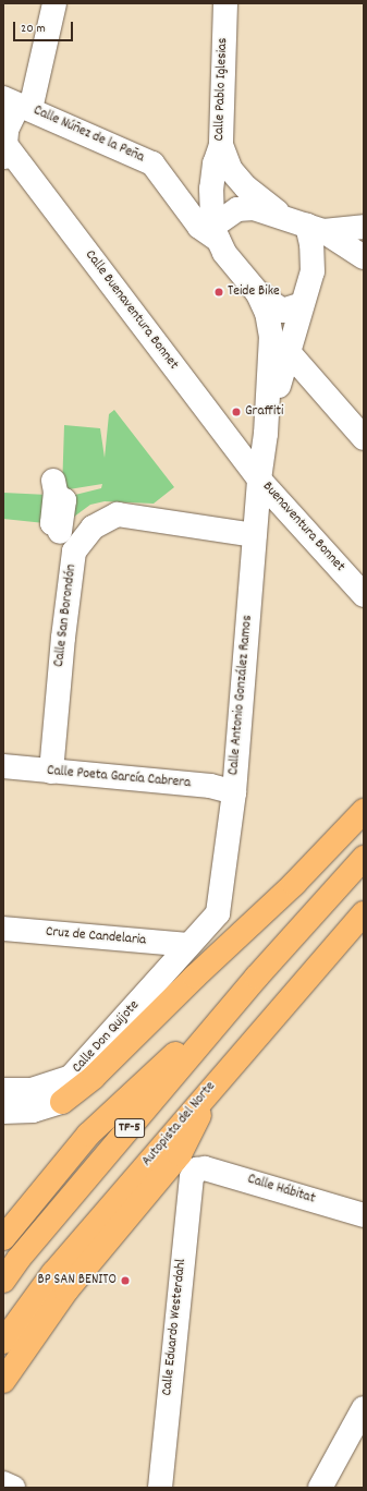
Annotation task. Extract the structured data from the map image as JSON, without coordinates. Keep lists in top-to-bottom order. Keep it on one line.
{"streets":{"highway":["Autopista del Norte","TF-5"],"street":["Calle Pablo Iglesias","Calle Núñez de la Peña","Calle Buenaventura Bonnet","Buenaventura Bonnet","Calle San Borondón","Calle Antonio González Ramos","Calle Poeta García Cabrera","Cruz de Candelaria","Calle Don Quijote","Calle Hábitat","Calle Eduardo Westerdahl"]},"crossings":[["Calle Pablo Iglesias","Calle Núñez de la Peña"],["Calle Buenaventura Bonnet","Buenaventura Bonnet"],["Calle Buenaventura Bonnet","Calle Antonio González Ramos"],["Buenaventura Bonnet","Calle Antonio González Ramos"],["Calle San Borondón","Calle Antonio González Ramos"],["Calle San Borondón","Calle Poeta García Cabrera"],["Calle Antonio González Ramos","Calle Poeta García Cabrera"],["Calle Antonio González Ramos","Cruz de Candelaria"],["Calle Antonio González Ramos","Calle Don Quijote"],["Cruz de Candelaria","Calle Don Quijote"],["Calle Hábitat","Calle Eduardo Westerdahl"]],"places":["Teide Bike","Graffiti","BP SAN BENITO"],"scale_bar":"20 m"}
